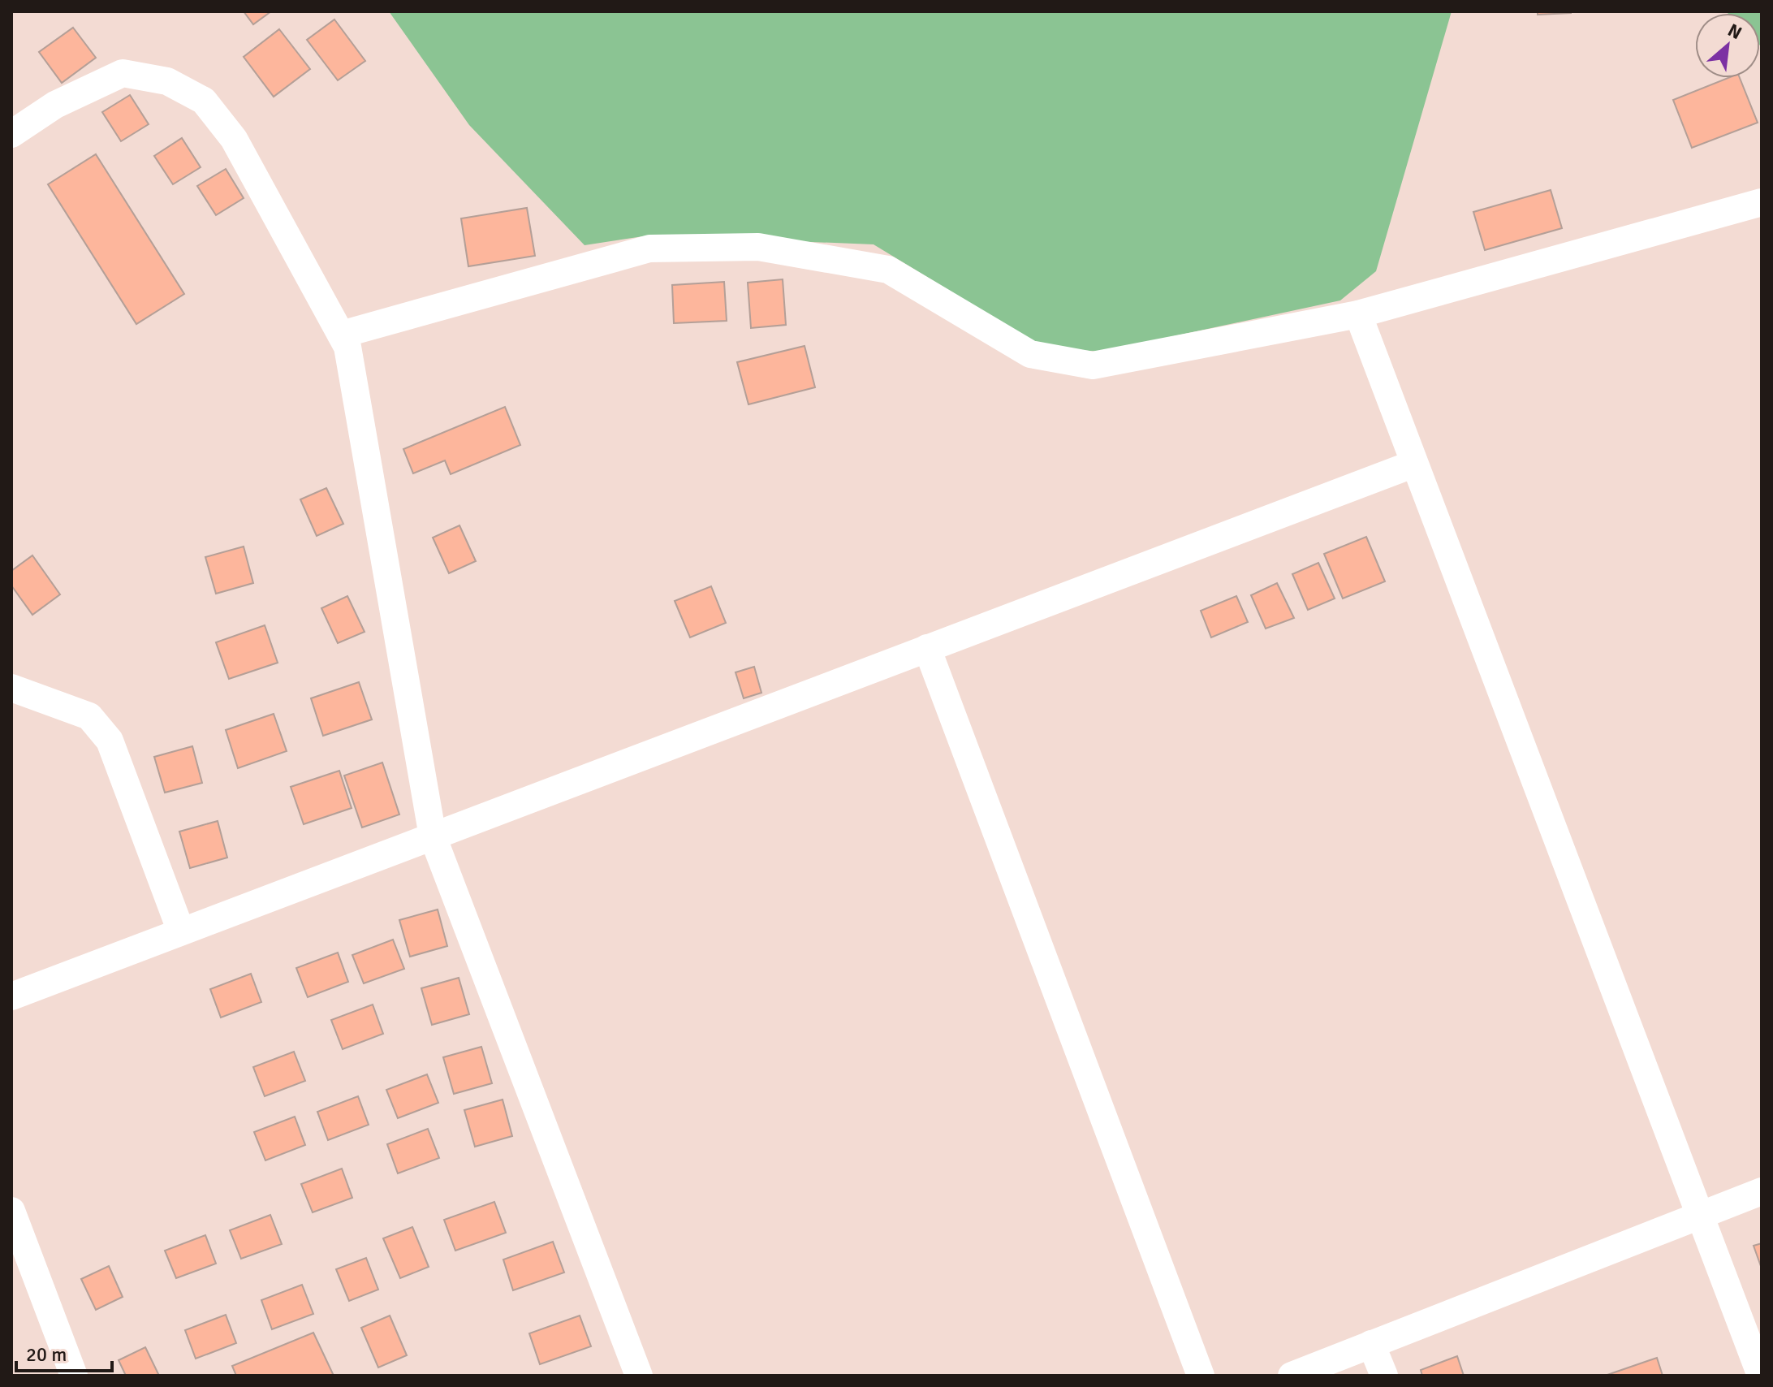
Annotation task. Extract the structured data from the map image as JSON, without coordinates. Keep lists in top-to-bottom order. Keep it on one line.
{"scale_bar":"20 m","north":"top right"}
